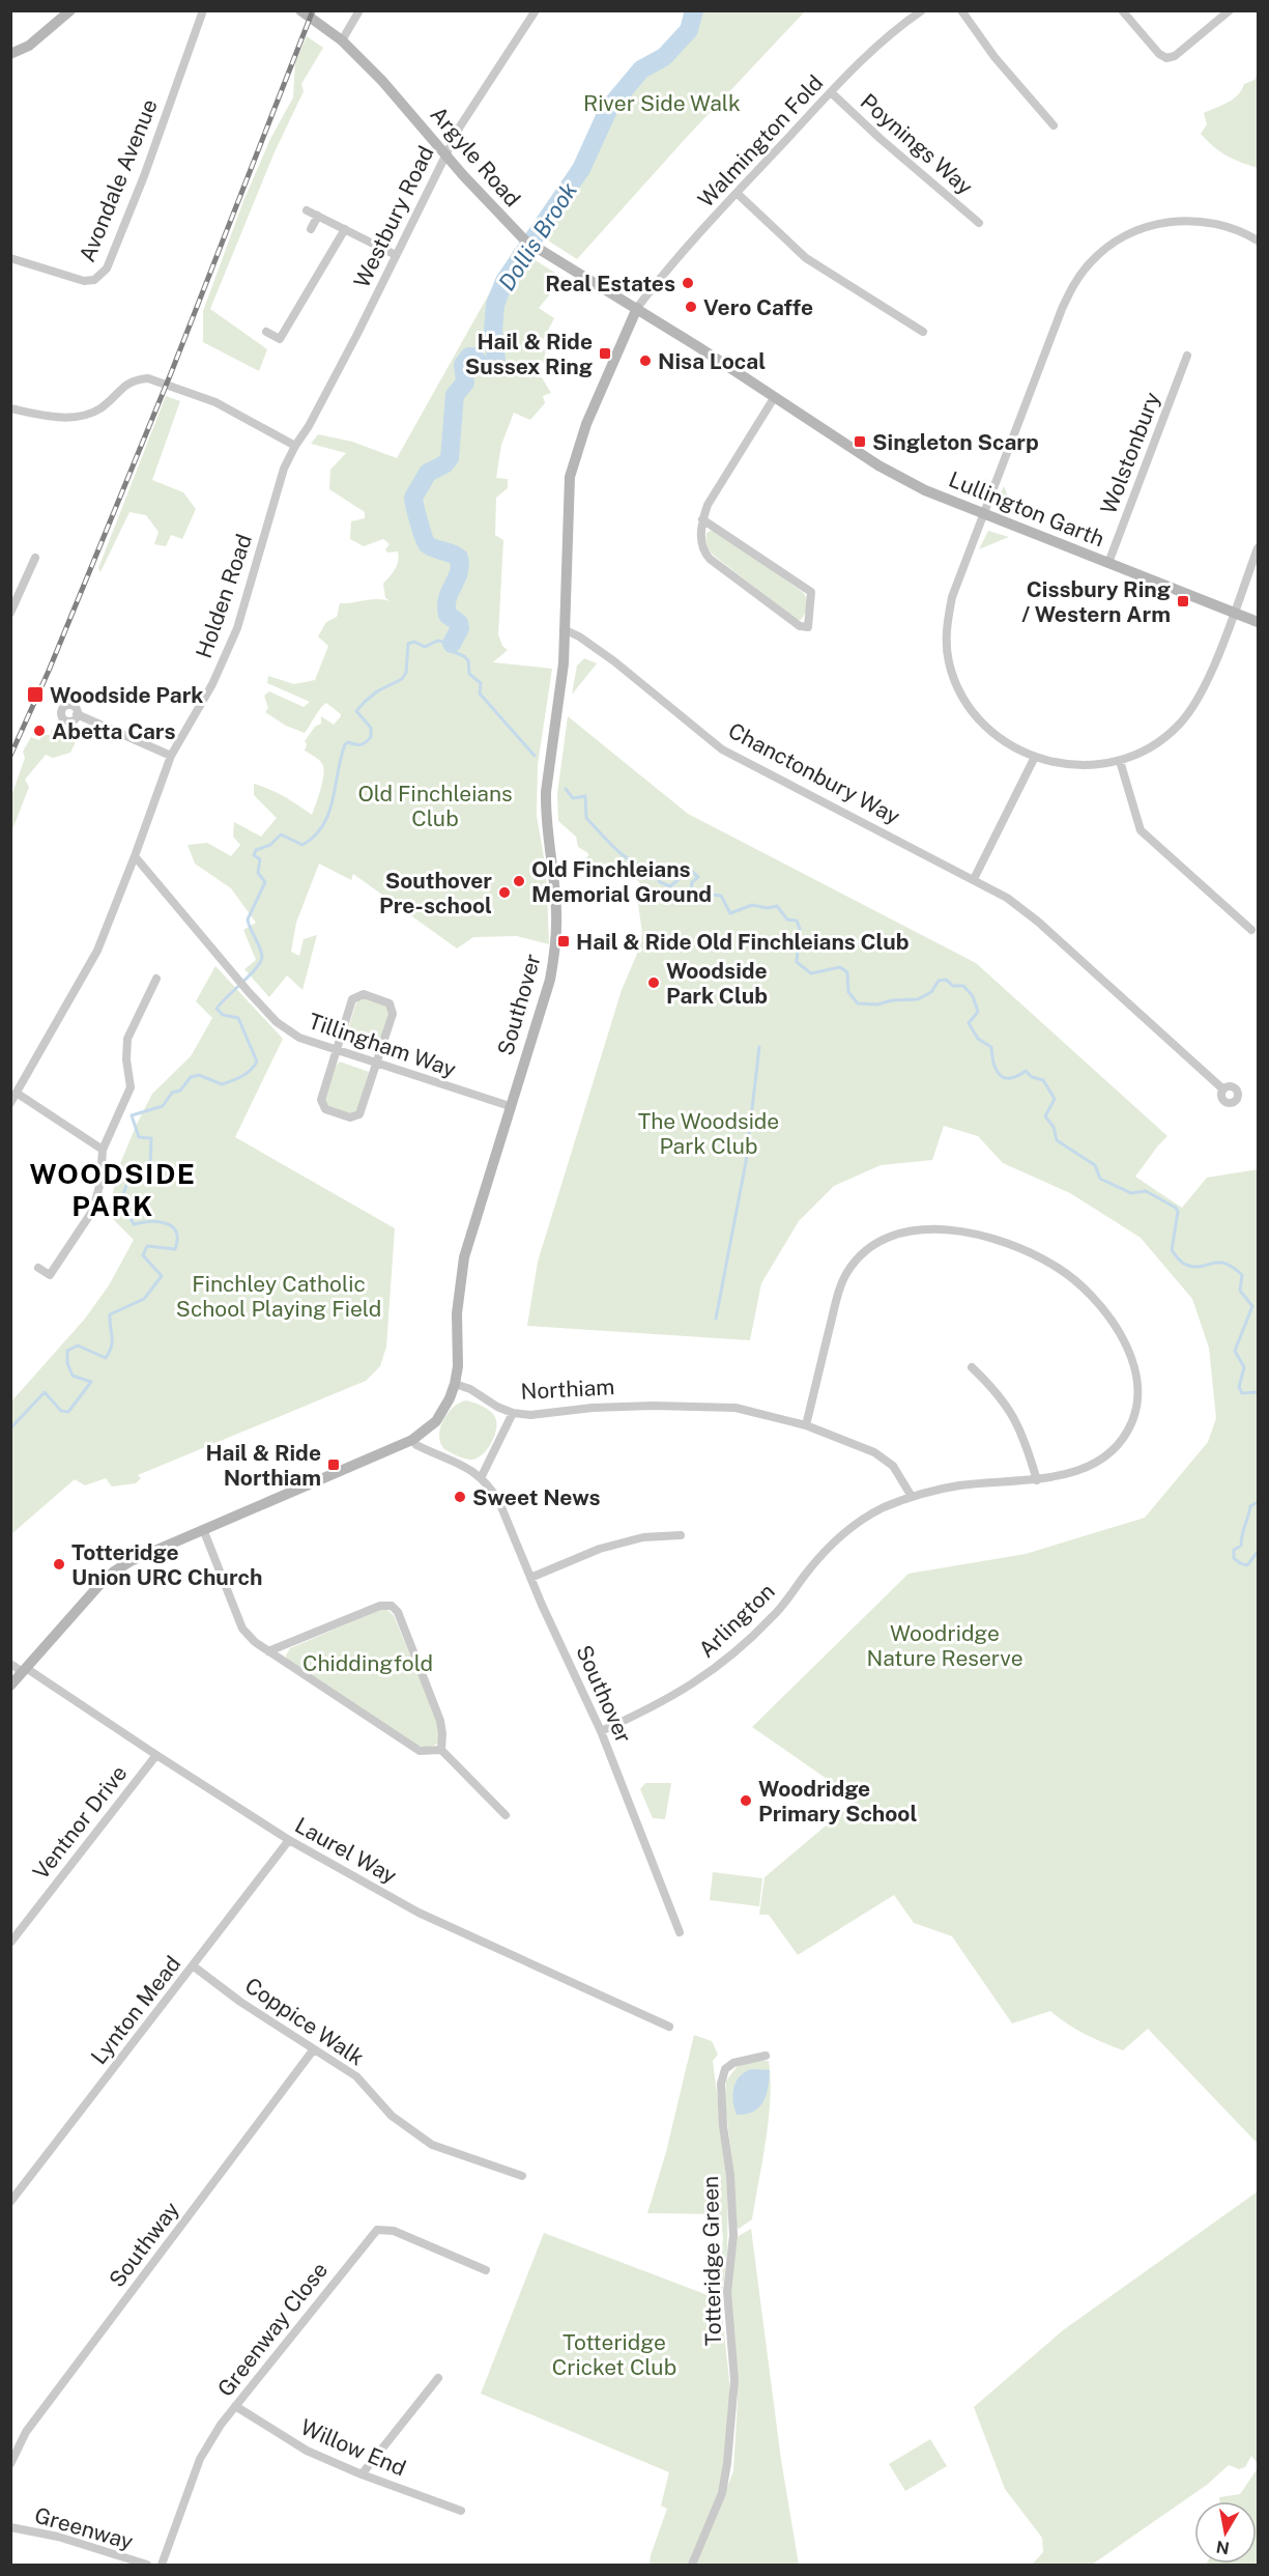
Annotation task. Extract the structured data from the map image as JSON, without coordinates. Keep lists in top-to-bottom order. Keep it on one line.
{"streets":{"street":["Walmington Fold","Poynings Way","Argyle Road","Avondale Avenue","Westbury Road","Wolstonbury","Lullington Garth","Holden Road","Chanctonbury Way","Southover","Tillingham Way","Northiam","Arlington","Ventnor Drive","Laurel Way","Lynton Mead","Coppice Walk","Southway","Totteridge Green","Greenway Close","Willow End","Greenway"]},"crossings":[["Walmington Fold","Poynings Way"],["Walmington Fold","Argyle Road"],["Walmington Fold","Lullington Garth"],["Argyle Road","Westbury Road"],["Argyle Road","Lullington Garth"],["Westbury Road","Holden Road"],["Wolstonbury","Lullington Garth"],["Holden Road","Tillingham Way"],["Chanctonbury Way","Southover"],["Southover","Tillingham Way"],["Southover","Northiam"],["Southover","Arlington"],["Northiam","Arlington"],["Ventnor Drive","Laurel Way"],["Laurel Way","Lynton Mead"],["Lynton Mead","Coppice Walk"],["Coppice Walk","Southway"],["Greenway Close","Willow End"]],"districts":["WOODSIDE PARK"],"water":["Dollis Brook"],"parks":["River Side Walk","Old Finchleians Club","The Woodside Park Club","Finchley Catholic School Playing Field","Woodridge Nature Reserve","Chiddingfold","Totteridge Cricket Club"],"places":{"other":["Real Estates","Vero Caffe","Nisa Local","Abetta Cars","Old Finchleians Memorial Ground","Southover Pre-school","Woodside Park Club","Sweet News","Totteridge Union URC Church","Woodridge Primary School"],"transit":["Hail & Ride Sussex Ring","Singleton Scarp","Cissbury Ring / Western Arm","Woodside Park","Hail & Ride Old Finchleians Club","Hail & Ride Northiam"]},"north":"bottom"}
